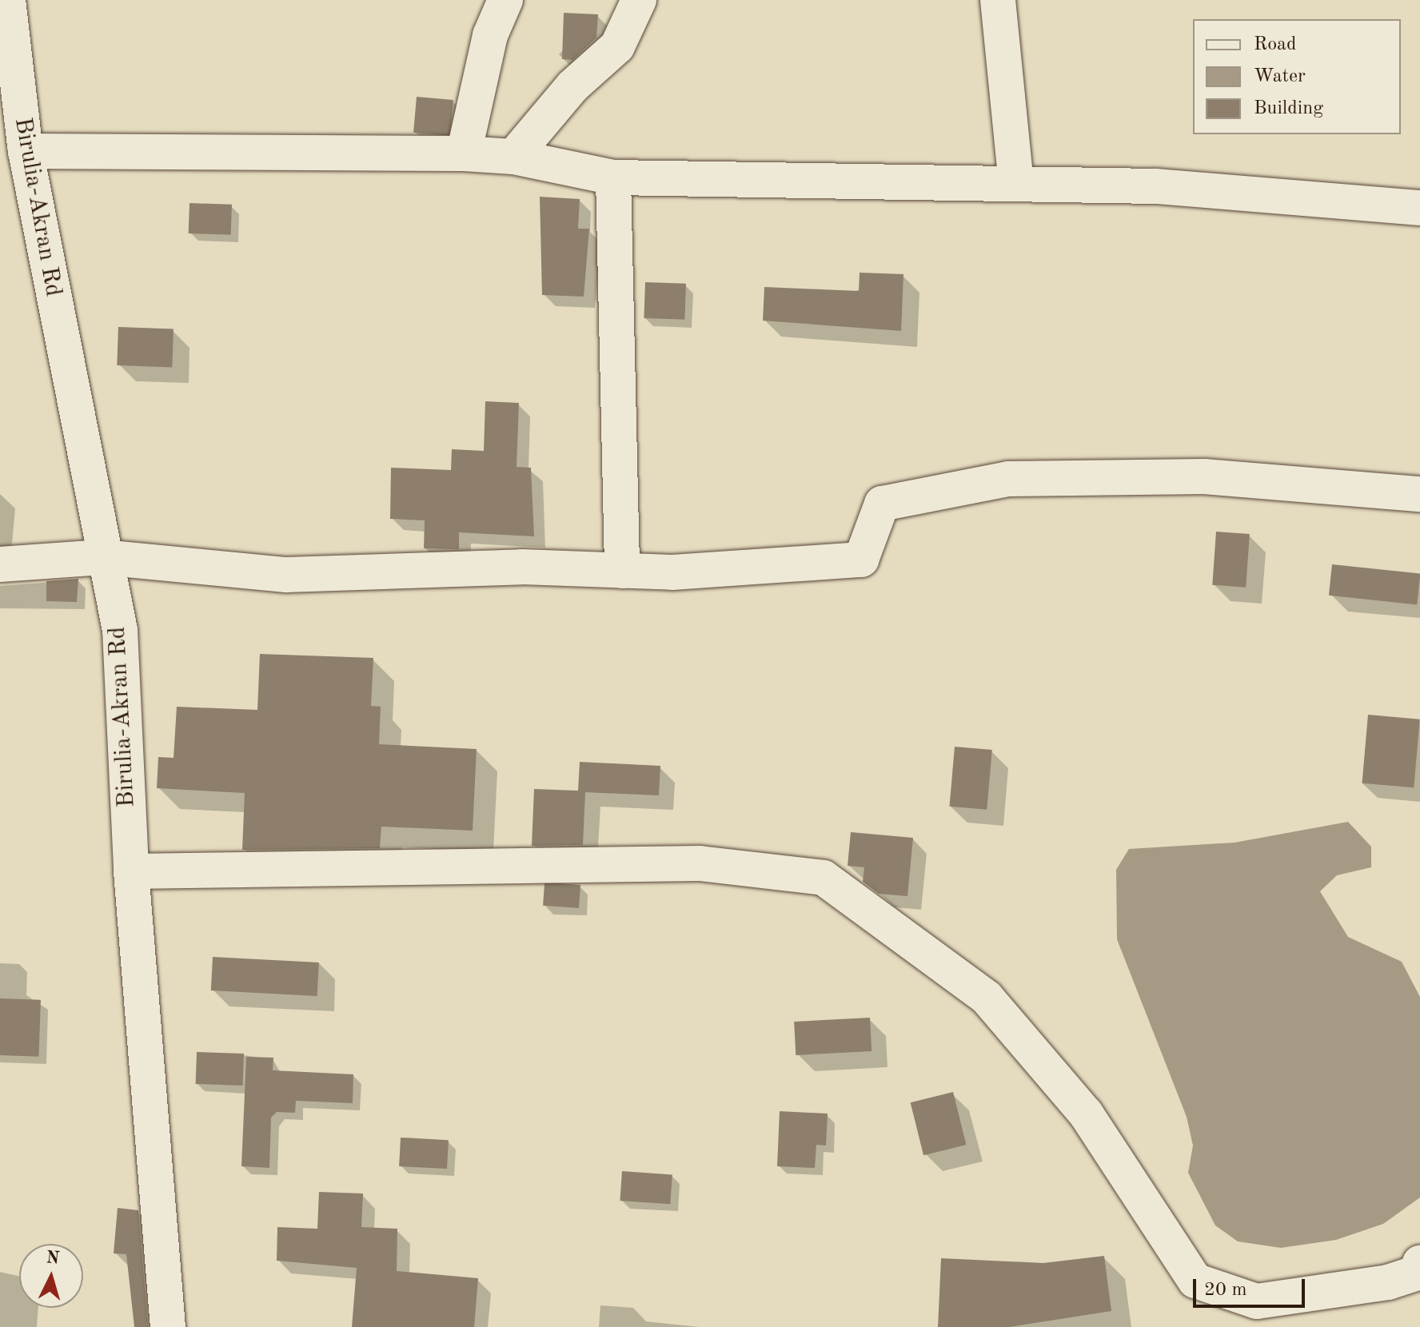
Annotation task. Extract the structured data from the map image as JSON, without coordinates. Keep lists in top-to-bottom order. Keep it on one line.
{"streets":{"street":["Birulia-Akran Rd"]},"legend":["Road","Water","Building"],"scale_bar":"20 m","north":"top"}
